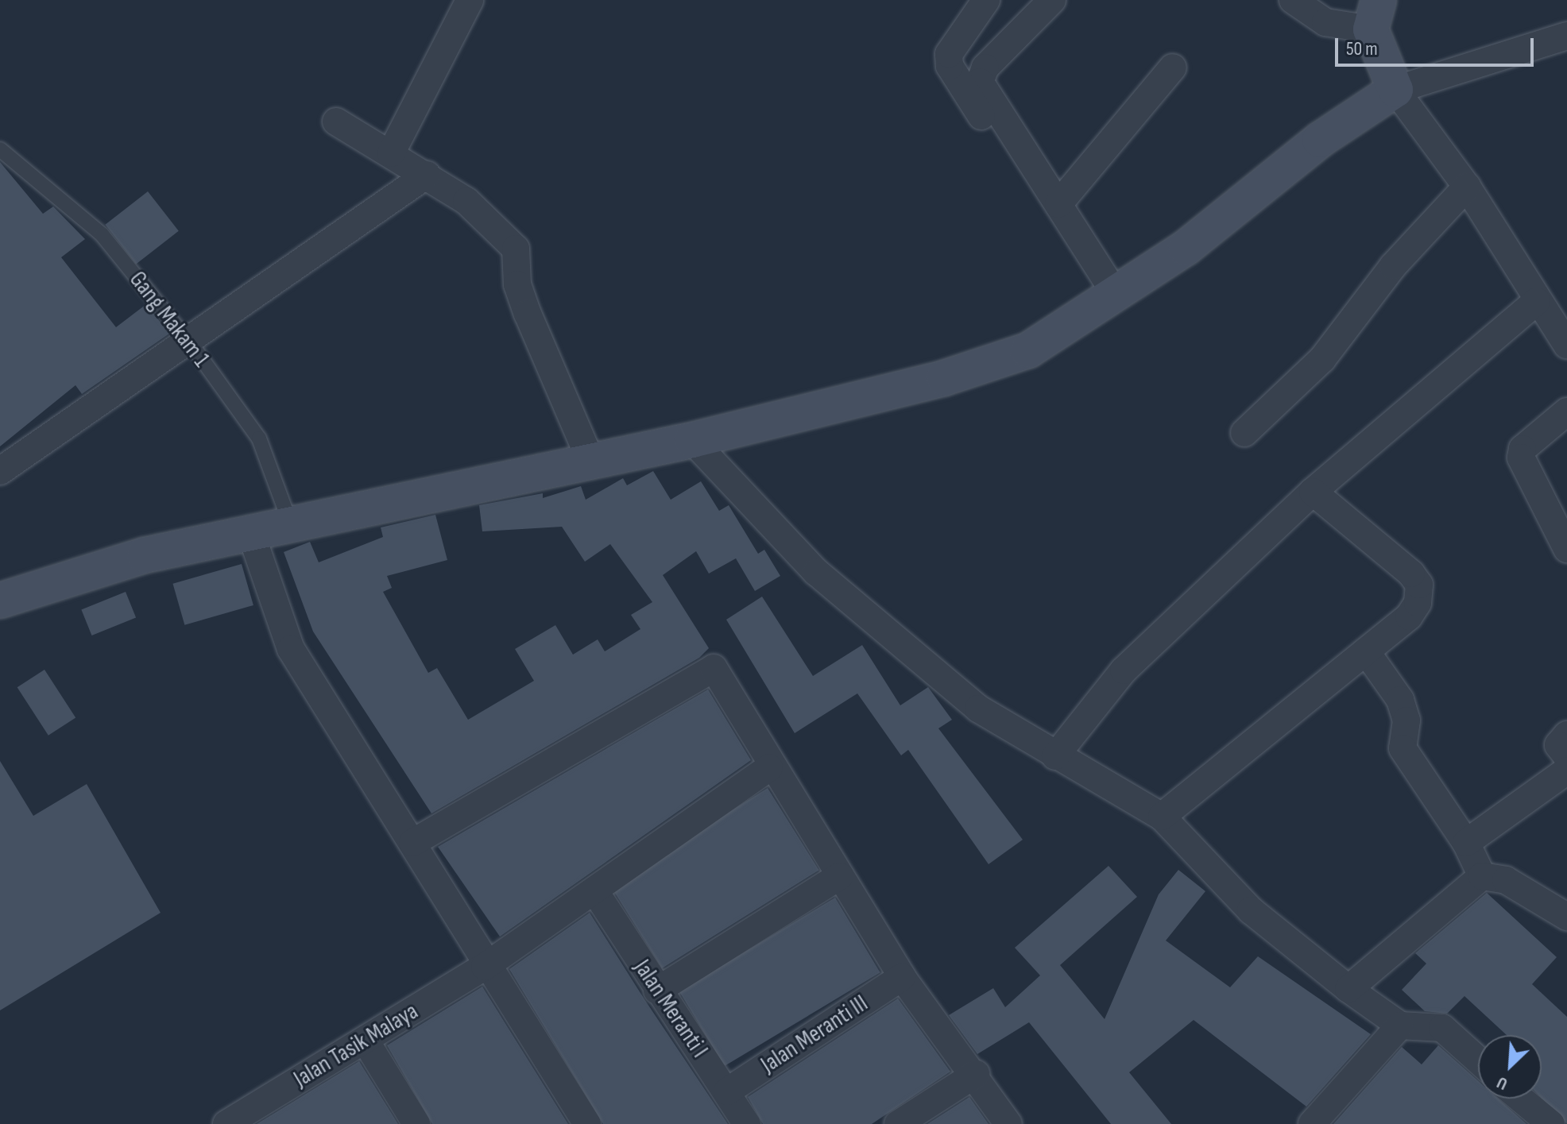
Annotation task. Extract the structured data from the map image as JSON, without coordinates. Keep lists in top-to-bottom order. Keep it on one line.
{"streets":{"street":["Jalan Meranti I","Jalan Meranti III","Jalan Tasik Malaya"],"lane":["Gang Makam 1"]},"crossings":[["Jalan Meranti I","Jalan Meranti III"],["Jalan Meranti I","Jalan Tasik Malaya"]],"scale_bar":"50 m","north":"bottom left"}
